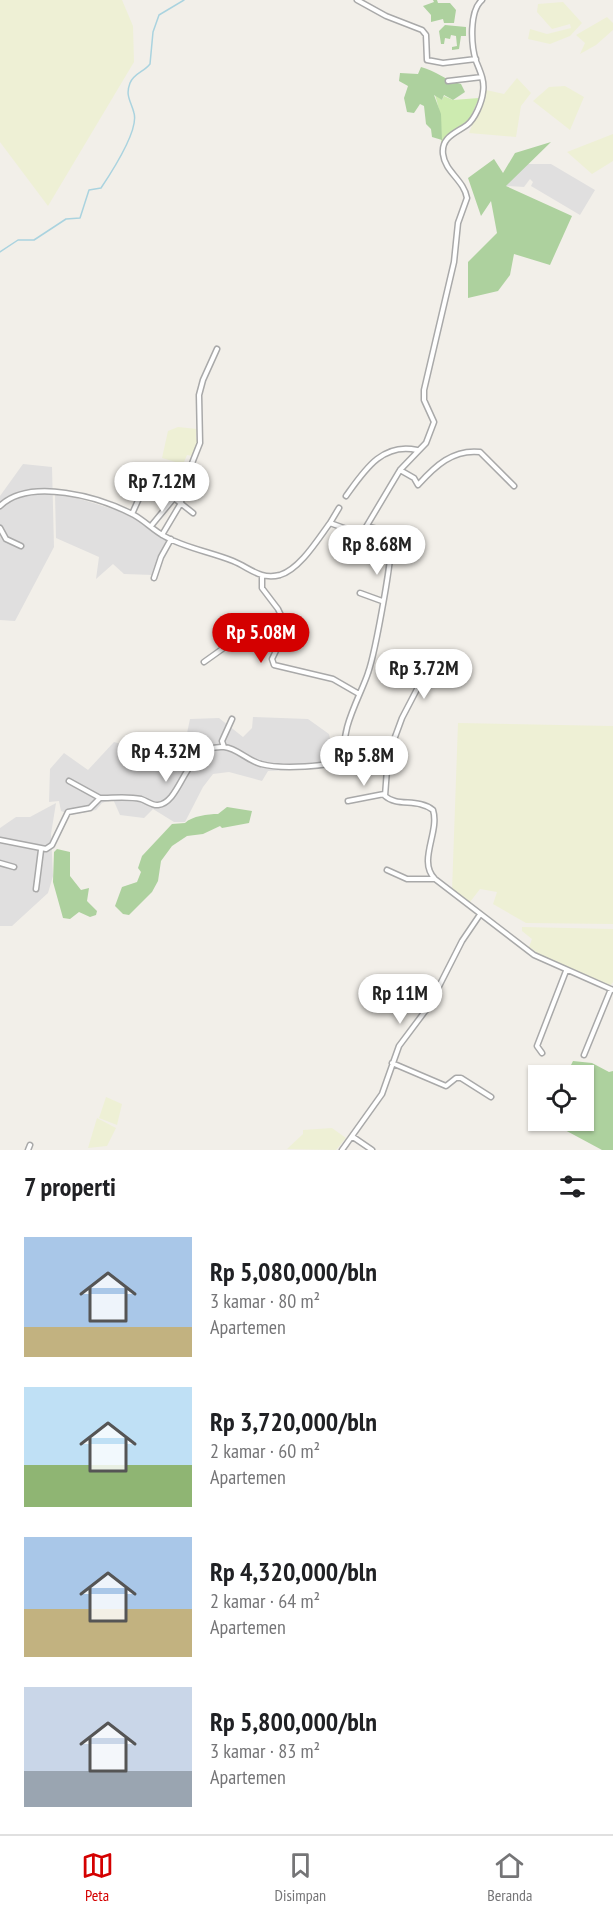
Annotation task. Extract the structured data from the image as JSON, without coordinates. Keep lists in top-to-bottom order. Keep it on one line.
{"page":{"price":["Rp 7.12M","Rp 8.68M","Rp 5.08M","Rp 3.72M","Rp 4.32M","Rp 5.8M","Rp 11M"],"heading":"7 properti","list":[{"name":"Rp 5,080,000/bln","note":"3 kamar · 80 m² · Apartemen"},{"name":"Rp 3,720,000/bln","note":"2 kamar · 60 m² · Apartemen"},{"name":"Rp 4,320,000/bln","note":"2 kamar · 64 m² · Apartemen"},{"name":"Rp 5,800,000/bln","note":"3 kamar · 83 m² · Apartemen"}],"tabs":["Peta","Disimpan","Beranda"]}}
